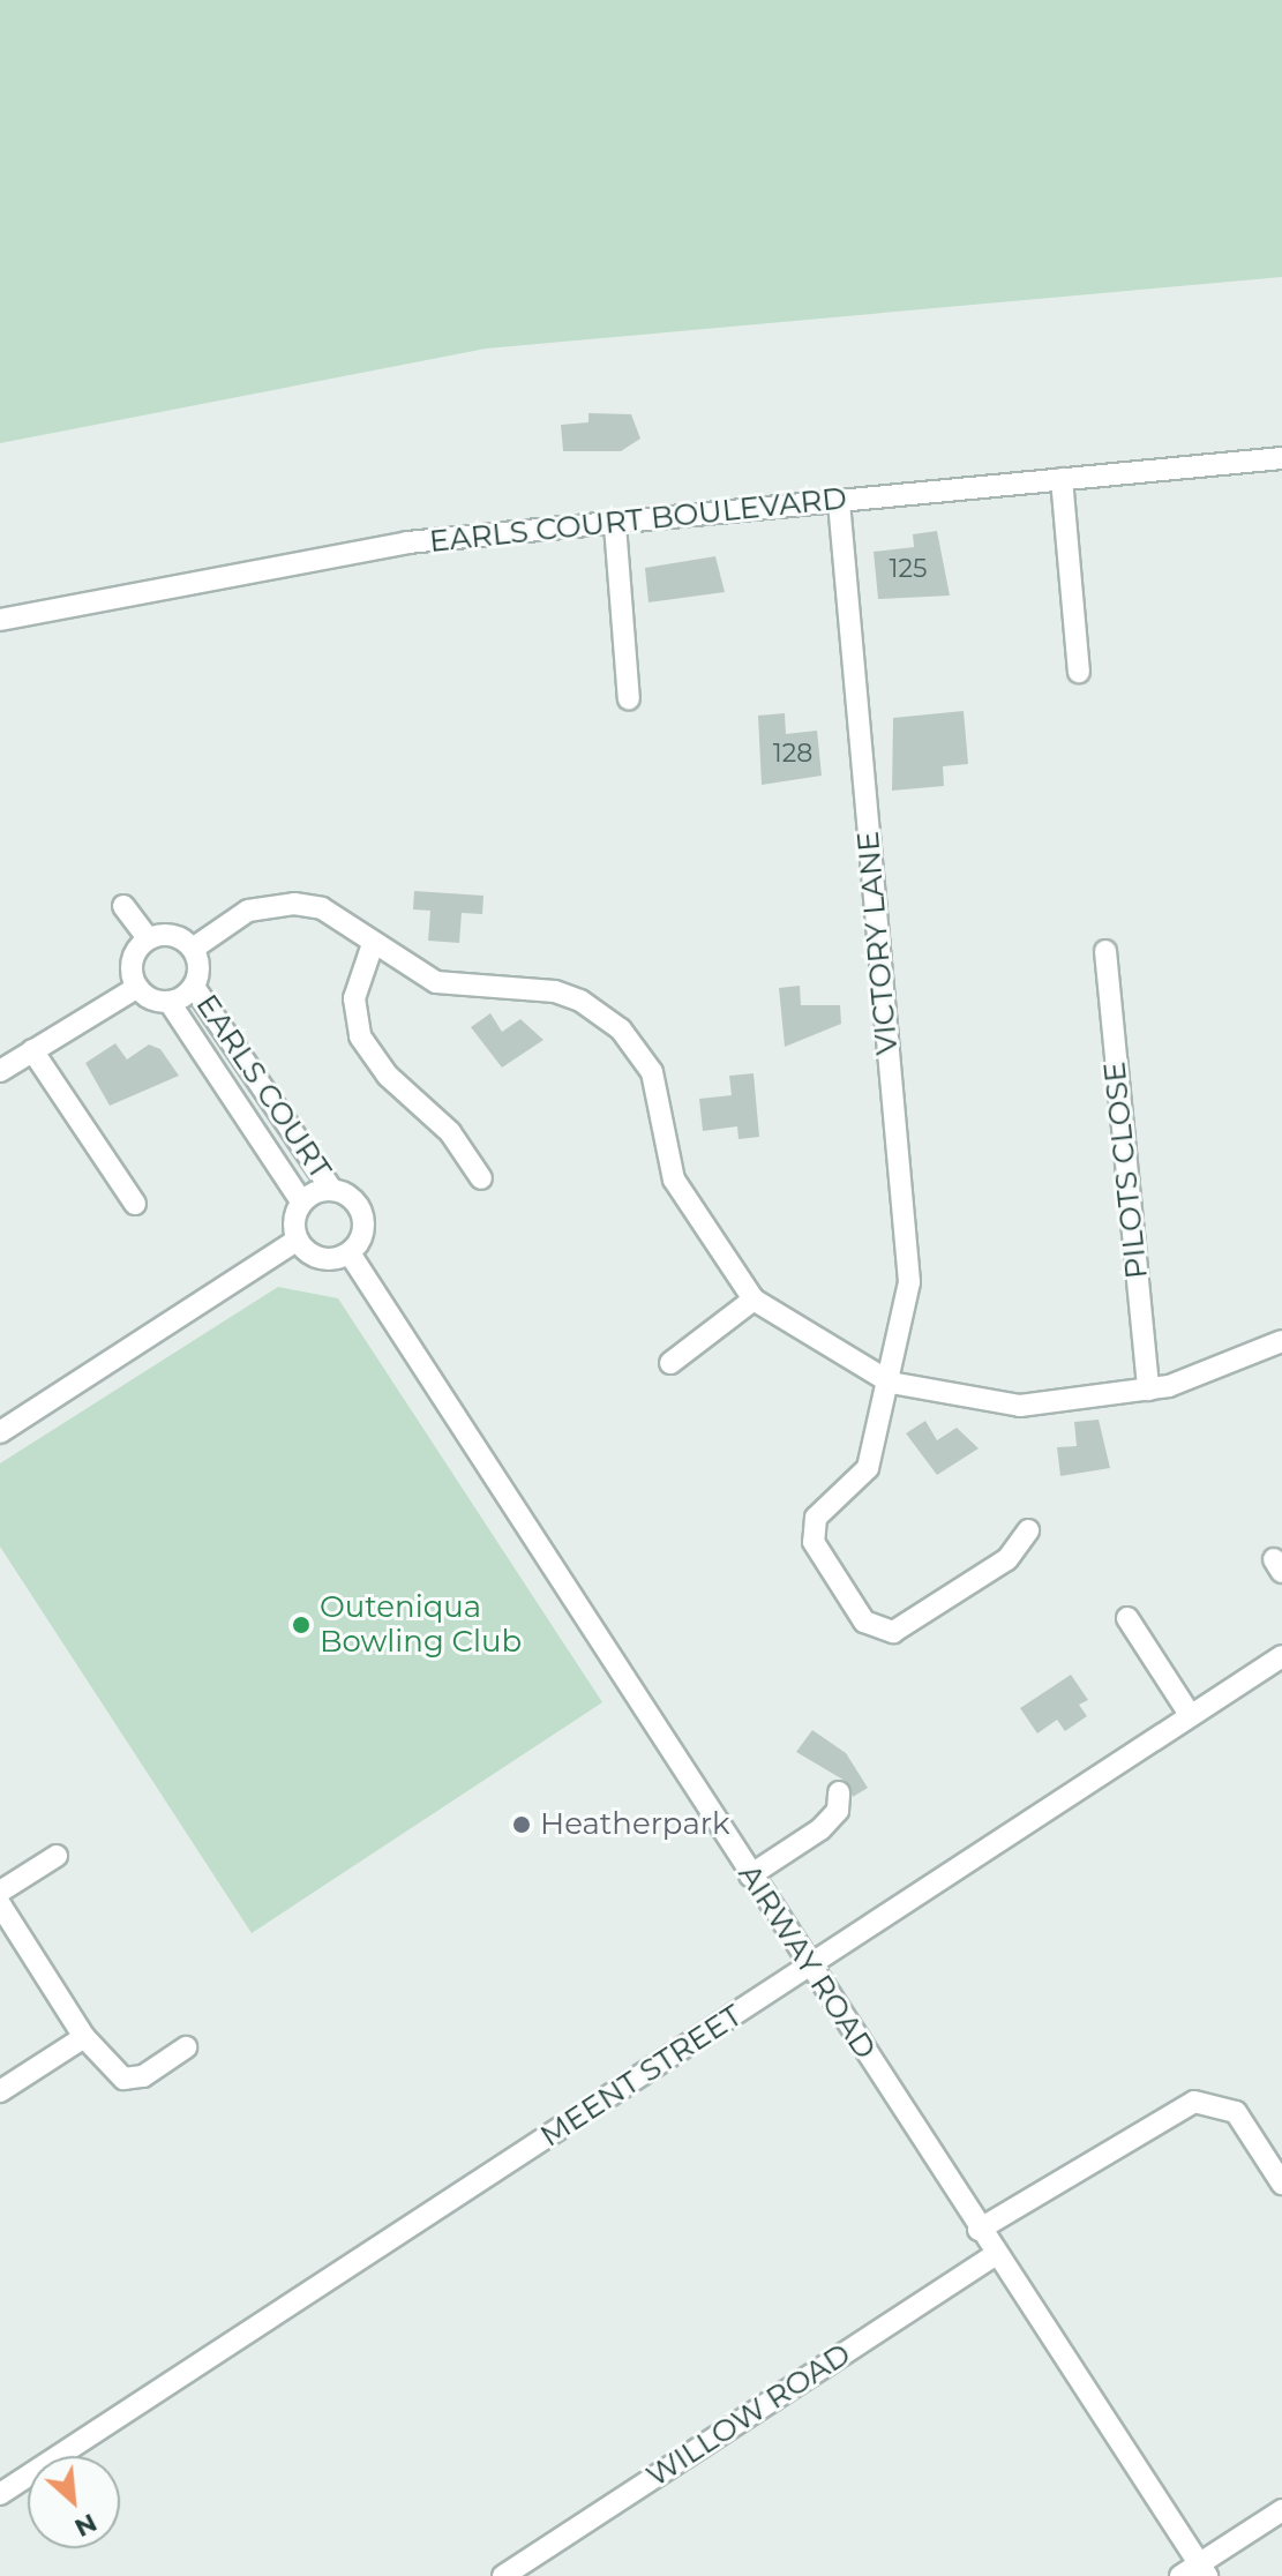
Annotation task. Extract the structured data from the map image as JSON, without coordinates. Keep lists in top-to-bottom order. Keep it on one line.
{"streets":{"street":["EARLS COURT BOULEVARD","VICTORY LANE","EARLS COURT","PILOTS CLOSE","AIRWAY ROAD","MEENT STREET","WILLOW ROAD"]},"crossings":[["EARLS COURT BOULEVARD","VICTORY LANE"],["EARLS COURT","AIRWAY ROAD"],["AIRWAY ROAD","MEENT STREET"],["AIRWAY ROAD","WILLOW ROAD"]],"places":["Outeniqua Bowling Club","Heatherpark"],"house_numbers":["125","128"],"north":"bottom right"}
